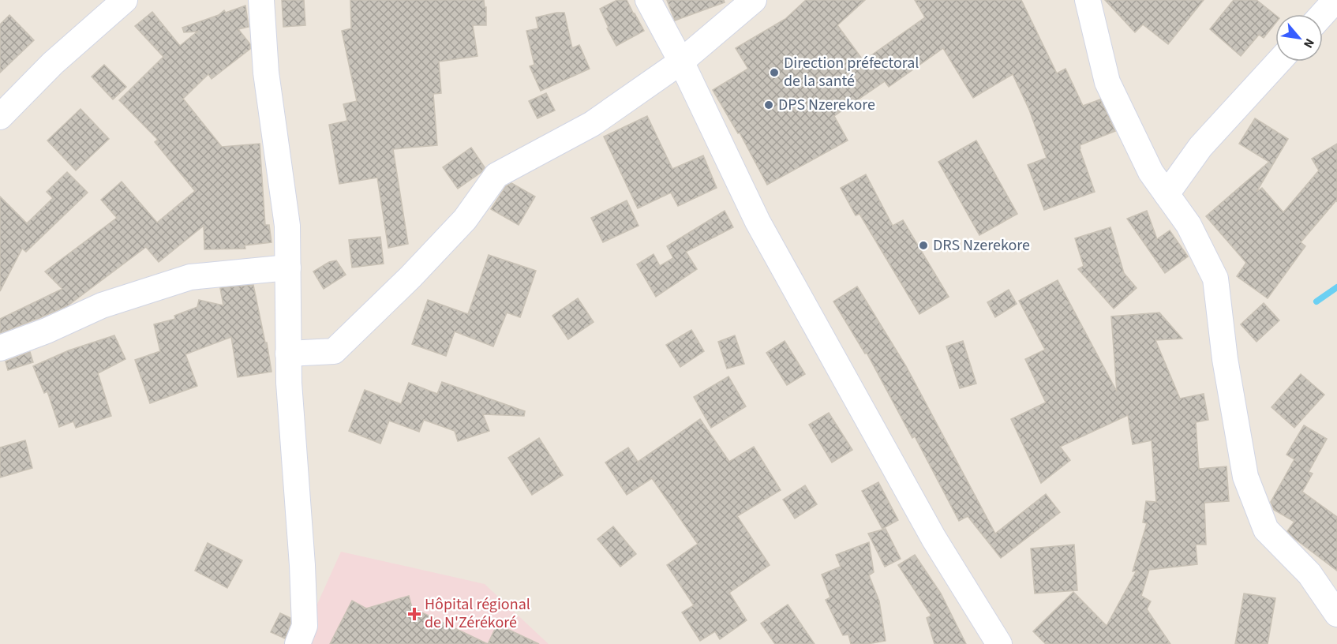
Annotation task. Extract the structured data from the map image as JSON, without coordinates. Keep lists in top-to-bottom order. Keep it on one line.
{"places":{"other":["Direction préfectoral de la santé","DPS Nzerekore","DRS Nzerekore"],"health":["Hôpital régional de N'Zérékoré"]},"north":"bottom right"}
